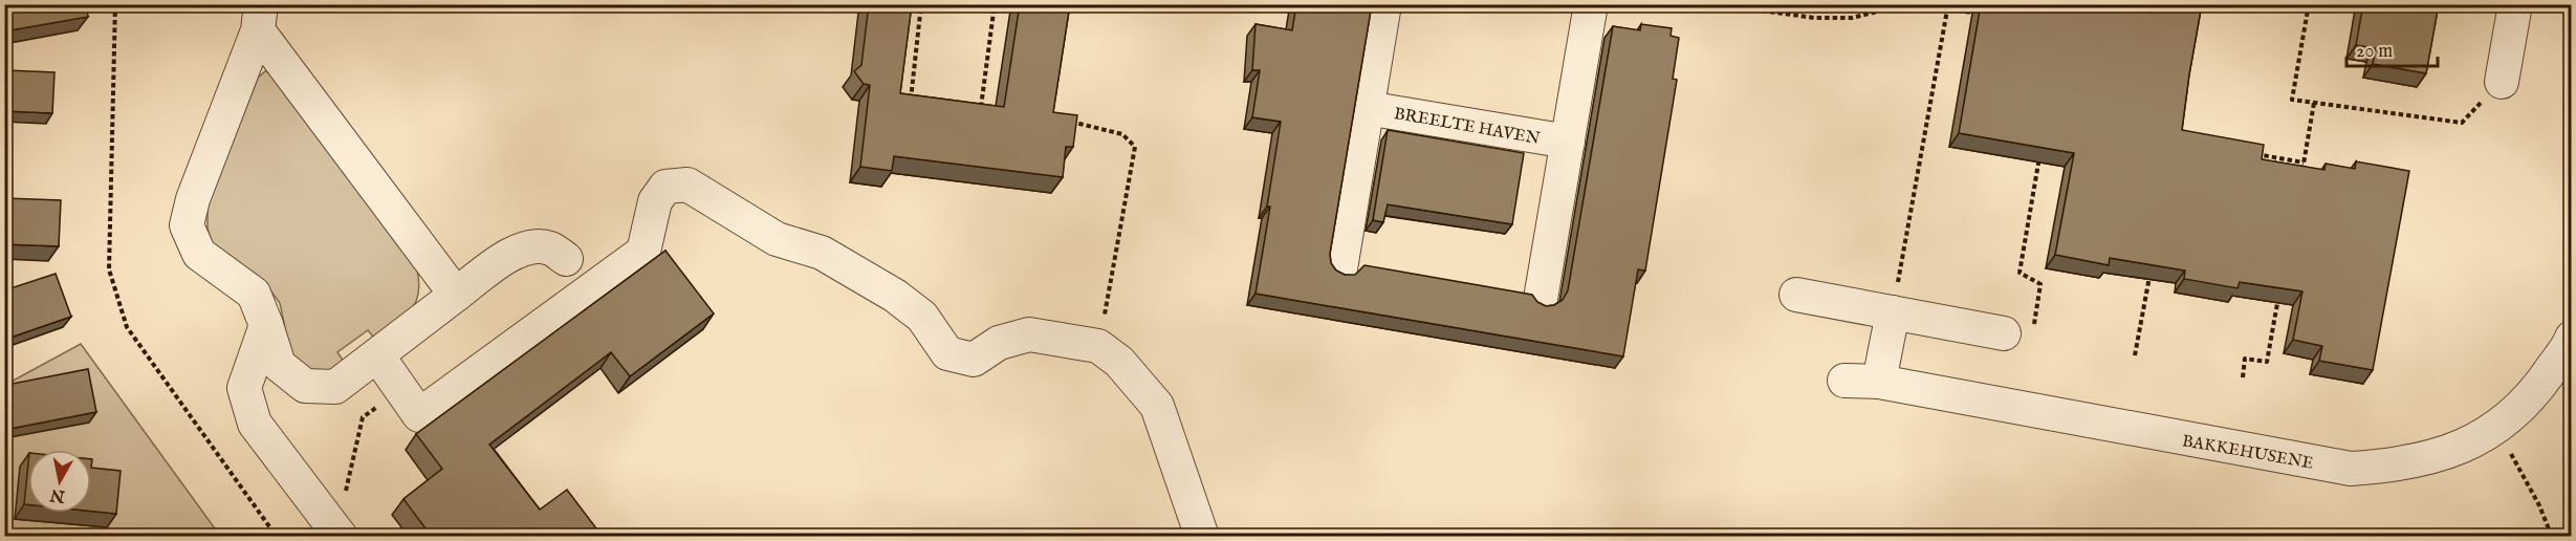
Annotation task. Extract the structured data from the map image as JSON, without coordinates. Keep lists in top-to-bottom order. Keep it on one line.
{"streets":{"street":["BREELTE HAVEN","BAKKEHUSENE"]},"scale_bar":"20 m","north":"bottom"}
